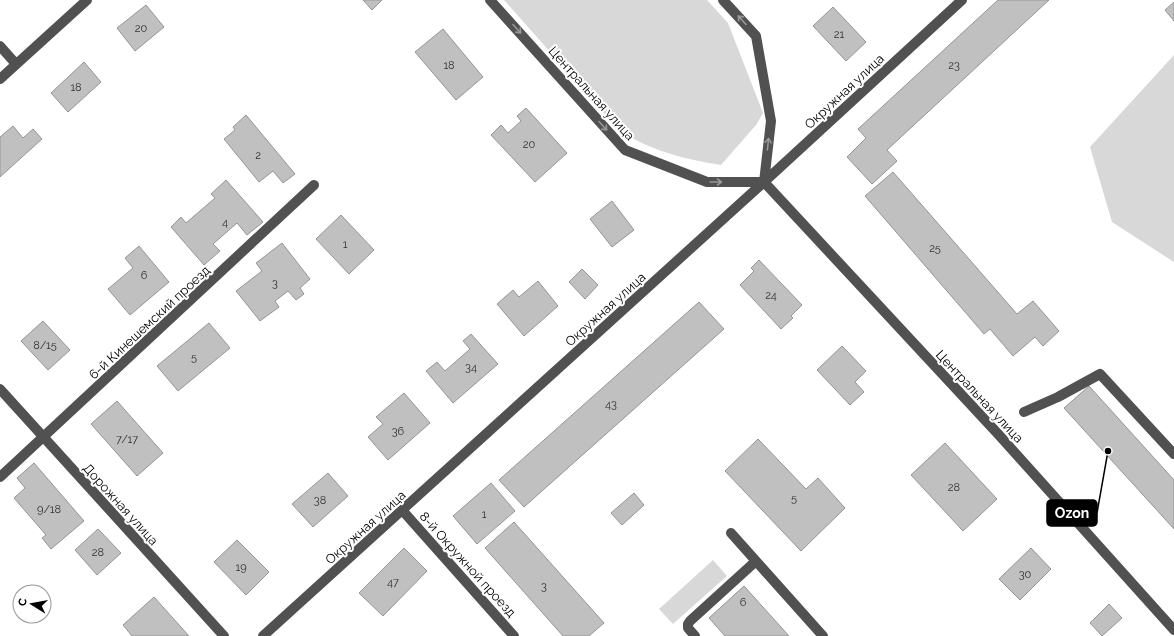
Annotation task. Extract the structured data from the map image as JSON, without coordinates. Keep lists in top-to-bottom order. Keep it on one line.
{"streets":{"street":["Окружная улица","Центральная улица","6-й Кинешемский проезд","Дорожная улица","8-й Окружной проезд"]},"crossings":[["Окружная улица","Центральная улица"],["Окружная улица","8-й Окружной проезд"],["6-й Кинешемский проезд","Дорожная улица"]],"places":["Ozon"],"house_numbers":["20","21","18","23","18","20","2","4","1","25","6","3","24","8/15","5","34","43","36","7/17","28","5","38","9/18","1","28","19","30","47","3","6"],"north":"left"}
